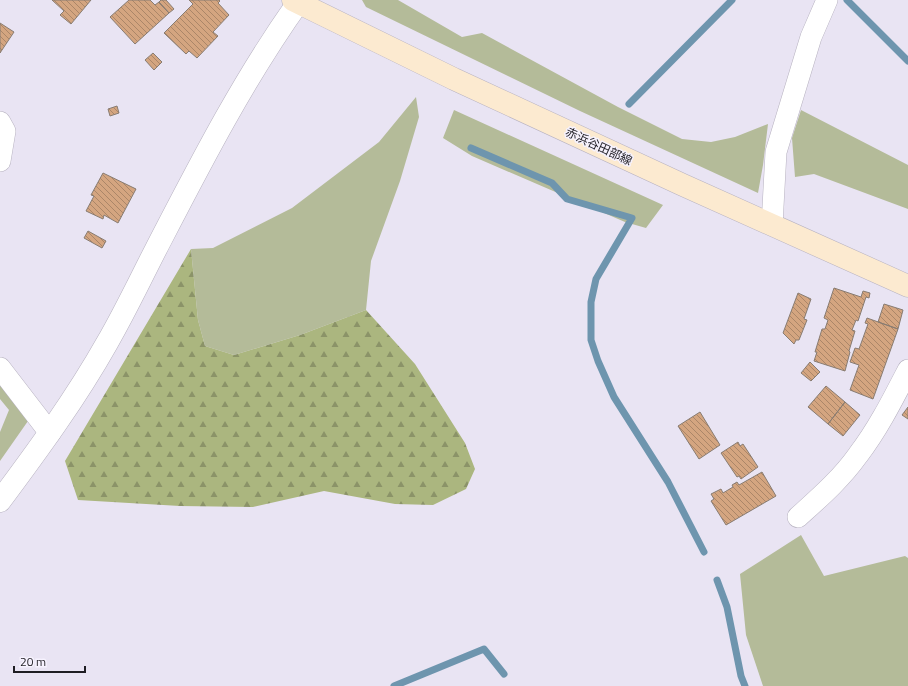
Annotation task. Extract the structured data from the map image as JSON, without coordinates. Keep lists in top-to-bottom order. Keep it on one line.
{"streets":{"main road":["赤浜谷田部線"]},"scale_bar":"20 m"}
